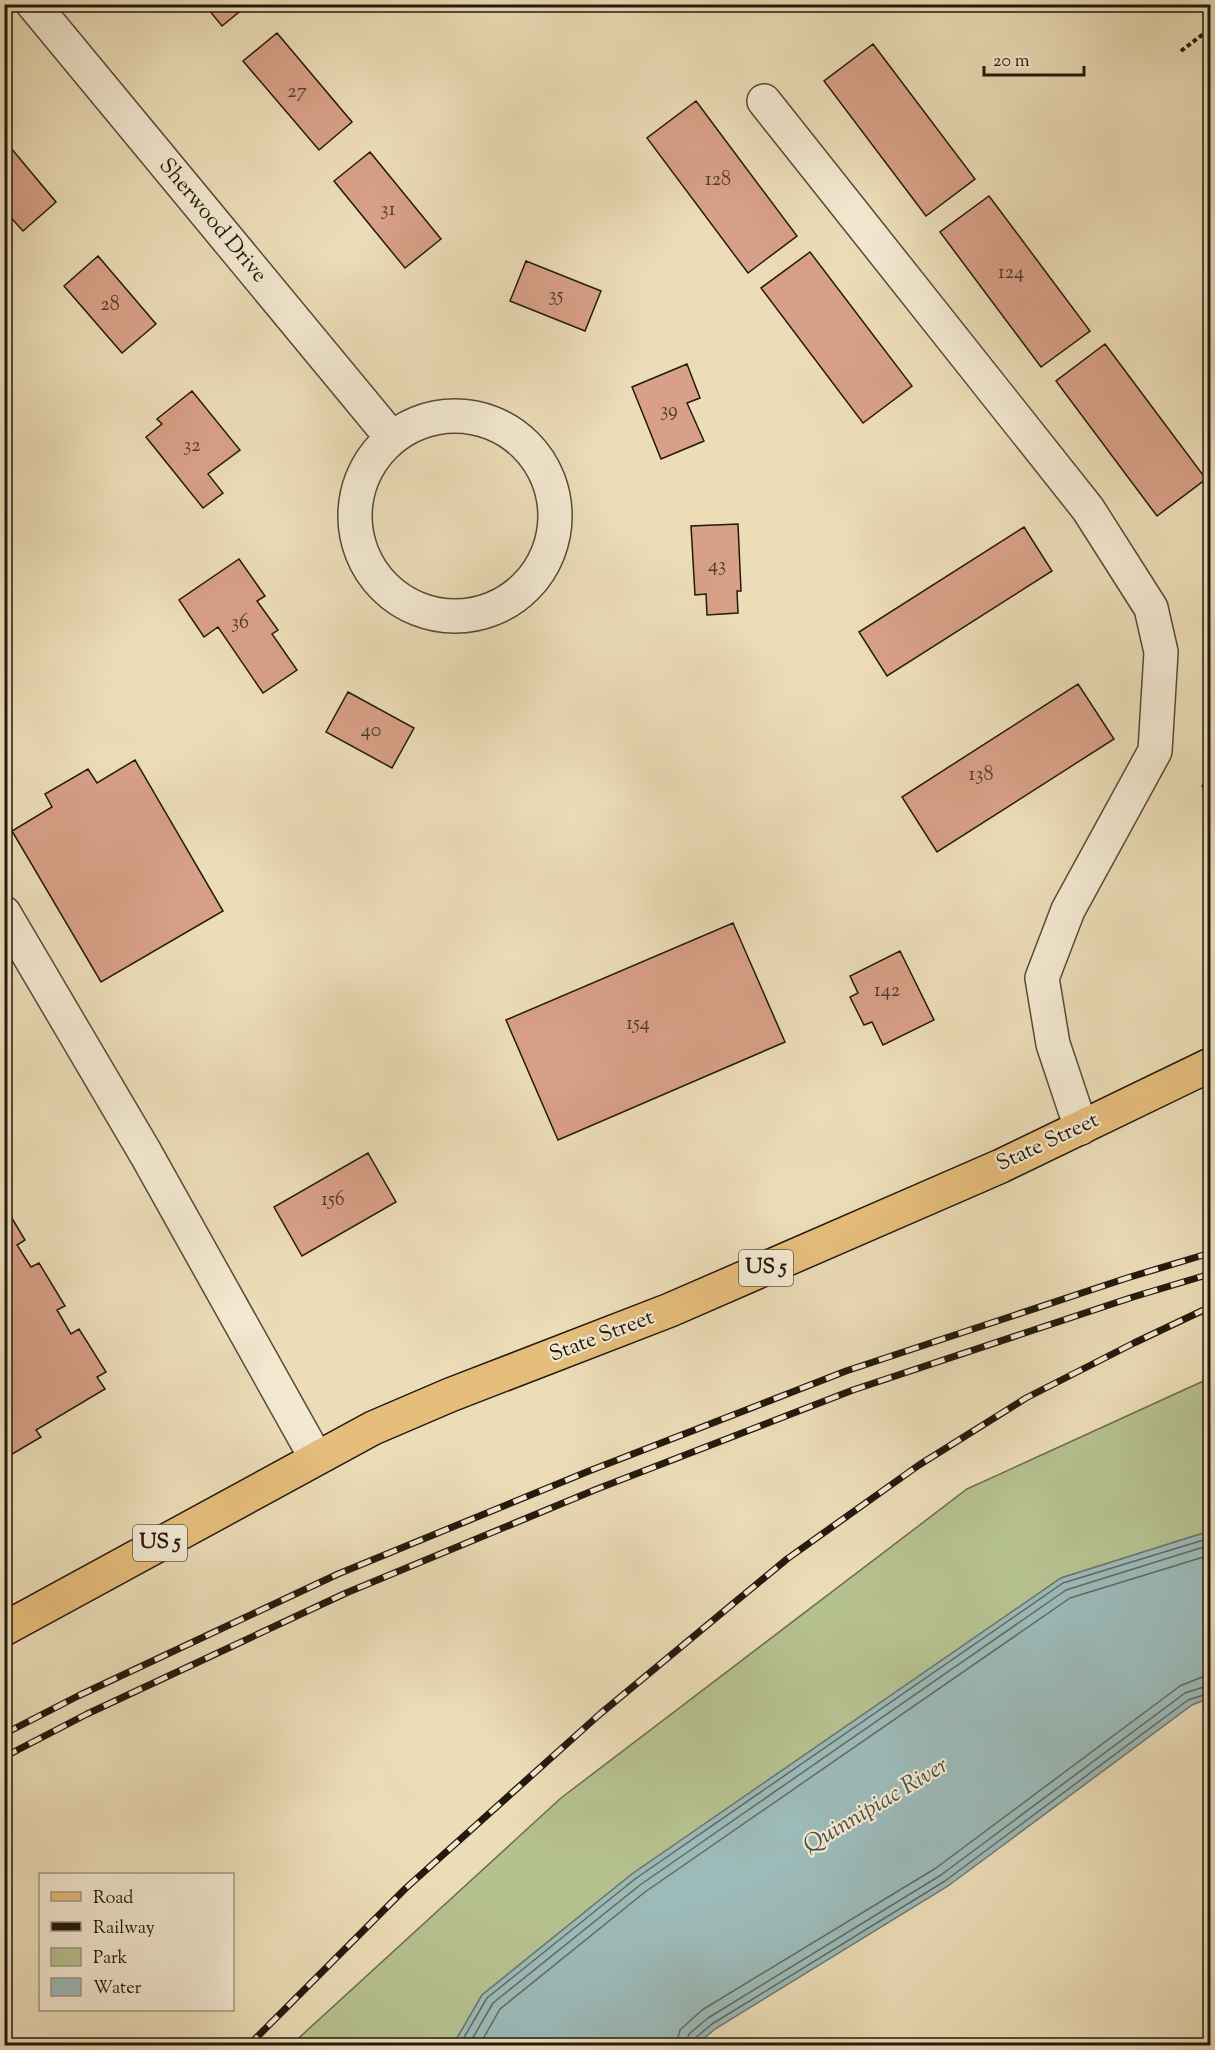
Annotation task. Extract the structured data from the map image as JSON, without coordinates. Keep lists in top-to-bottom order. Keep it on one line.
{"streets":{"main road":["State Street","US 5"],"street":["Sherwood Drive"]},"water":["Quinnipiac River"],"house_numbers":["27","128","31","124","35","28","39","32","43","36","40","138","142","154","156"],"legend":["Road","Railway","Park","Water"],"scale_bar":"20 m"}
